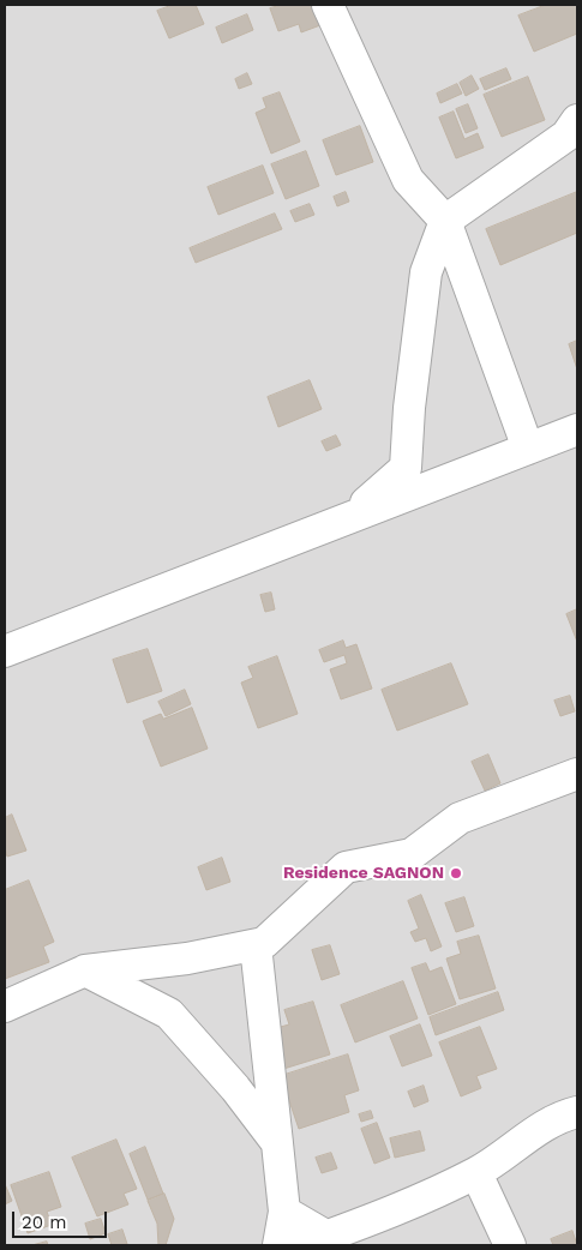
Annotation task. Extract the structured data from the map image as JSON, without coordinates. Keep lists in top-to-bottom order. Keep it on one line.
{"places":["Residence SAGNON"],"scale_bar":"20 m"}
